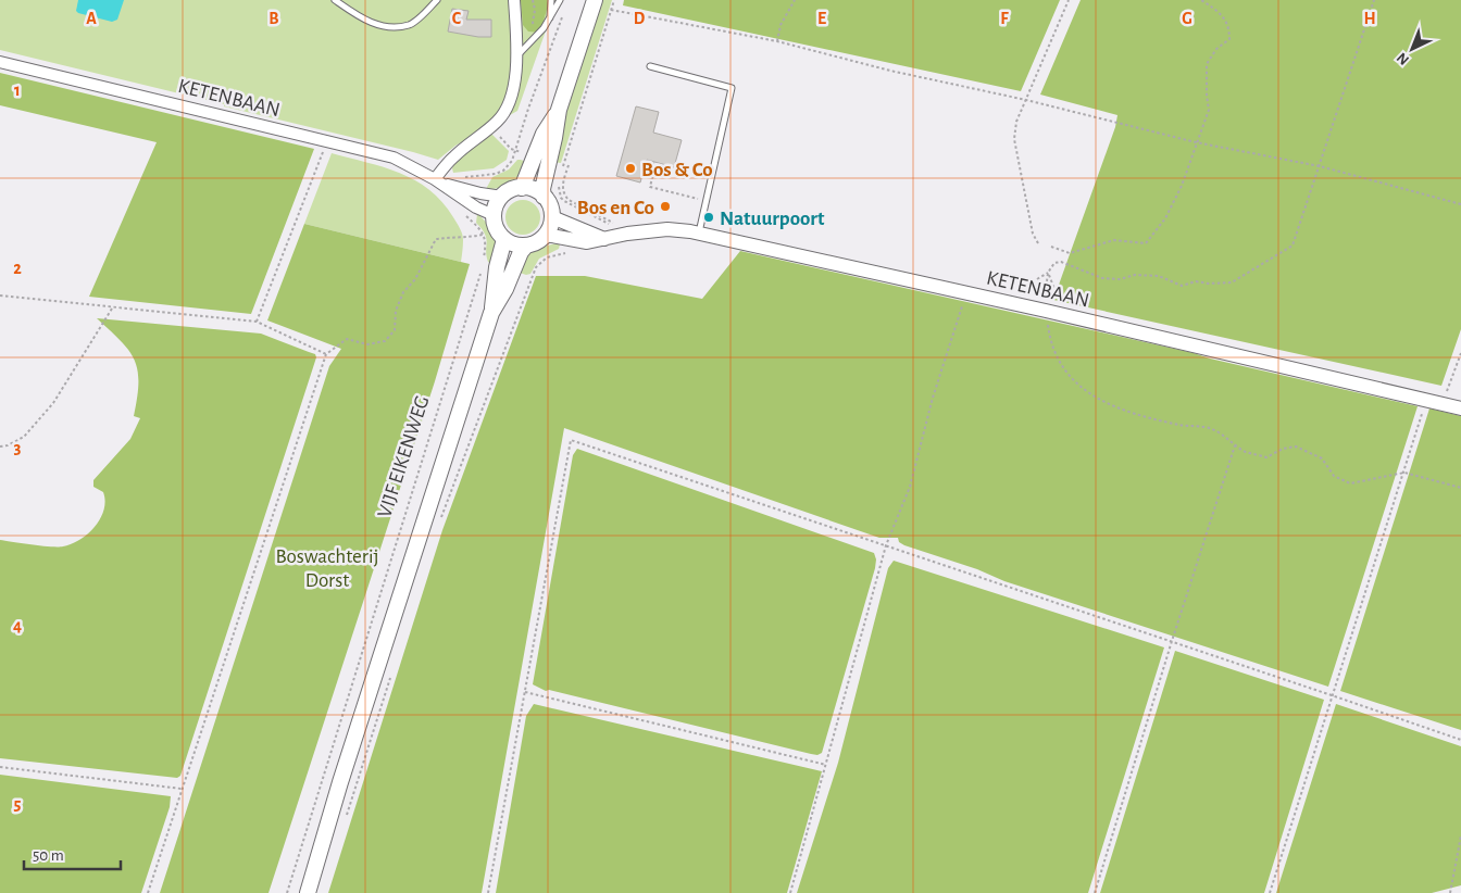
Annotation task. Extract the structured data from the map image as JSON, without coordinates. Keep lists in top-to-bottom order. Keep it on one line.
{"streets":{"main road":["VIJF EIKENWEG"],"street":["KETENBAAN"]},"crossings":[["KETENBAAN","VIJF EIKENWEG"]],"parks":["Boswachterij Dorst"],"places":["Bos & Co","Bos en Co","Natuurpoort"],"scale_bar":"50 m","north":"bottom left","grid":{"columns":["A","B","C","D","E","F","G","H"],"rows":["1","2","3","4","5"]}}
